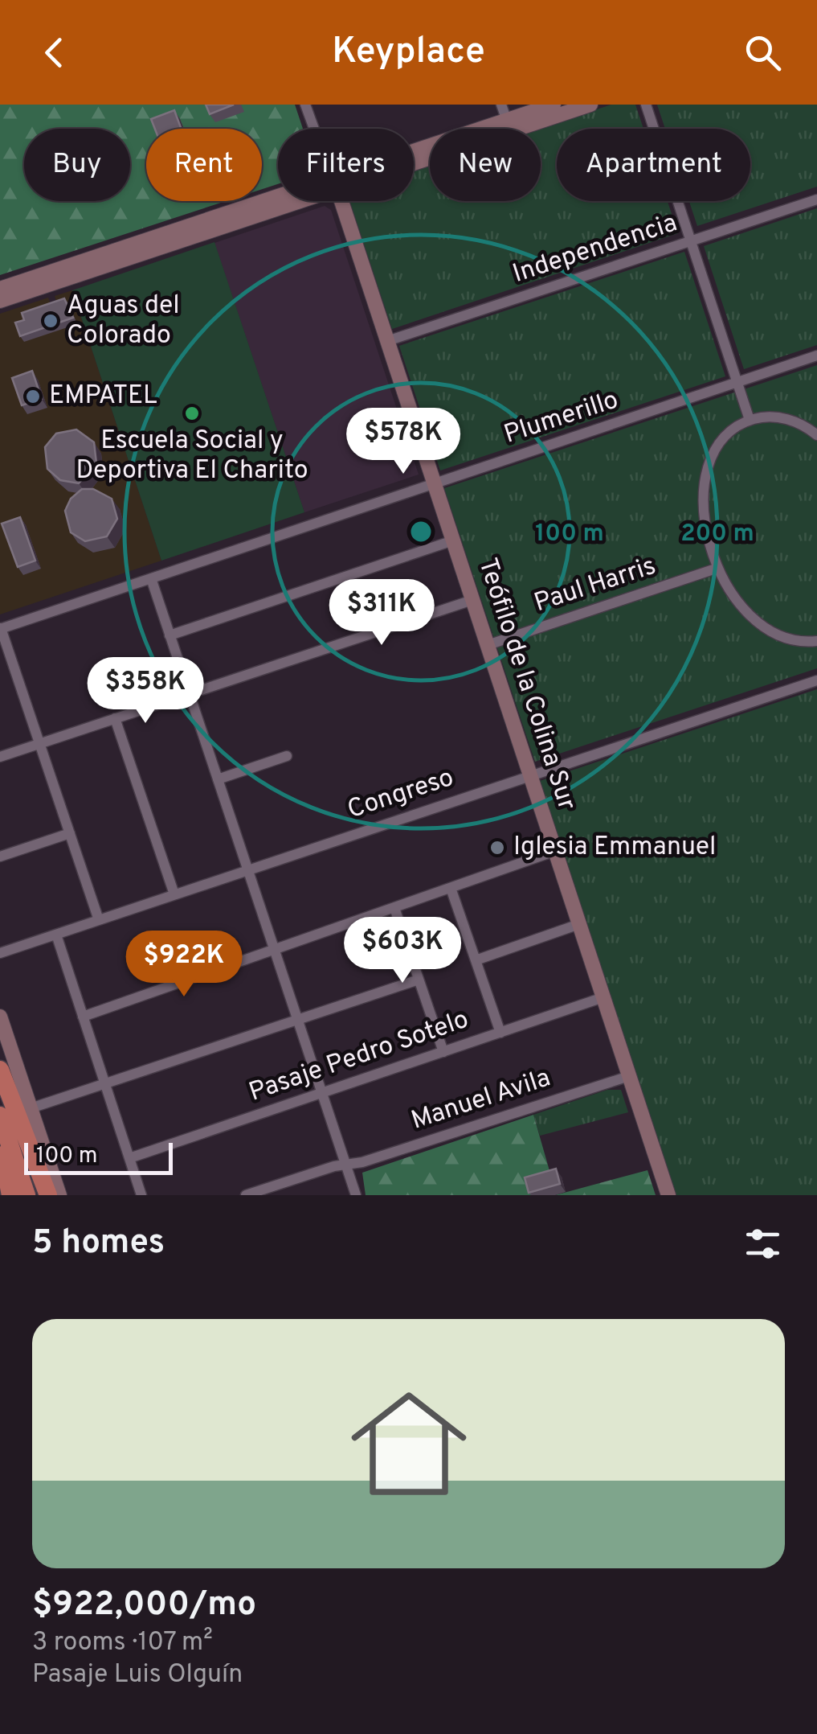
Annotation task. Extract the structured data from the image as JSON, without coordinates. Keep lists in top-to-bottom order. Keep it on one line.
{"streets":{"street":["Independencia","Plumerillo","Paul Harris","Teófilo de la Colina Sur","Congreso","Pasaje Pedro Sotelo","Manuel Avila"]},"crossings":[["Independencia","Teófilo de la Colina Sur"],["Plumerillo","Teófilo de la Colina Sur"],["Paul Harris","Teófilo de la Colina Sur"],["Teófilo de la Colina Sur","Congreso"],["Teófilo de la Colina Sur","Pasaje Pedro Sotelo"],["Teófilo de la Colina Sur","Manuel Avila"]],"places":["Aguas del Colorado","EMPATEL","Escuela Social y Deportiva El Charito","Iglesia Emmanuel"],"scale_bar":"100 m","page":{"header":"Keyplace","chip":["Buy","Rent","Filters","New","Apartment"],"price":["$578K","$311K","$358K","$603K","$922K"],"scale":"100 m","heading":"5 homes","list":[{"name":"$922,000/mo","note":"3 rooms · 107 m² · Pasaje Luis Olguín"}]},"rings":["100 m","200 m"]}
